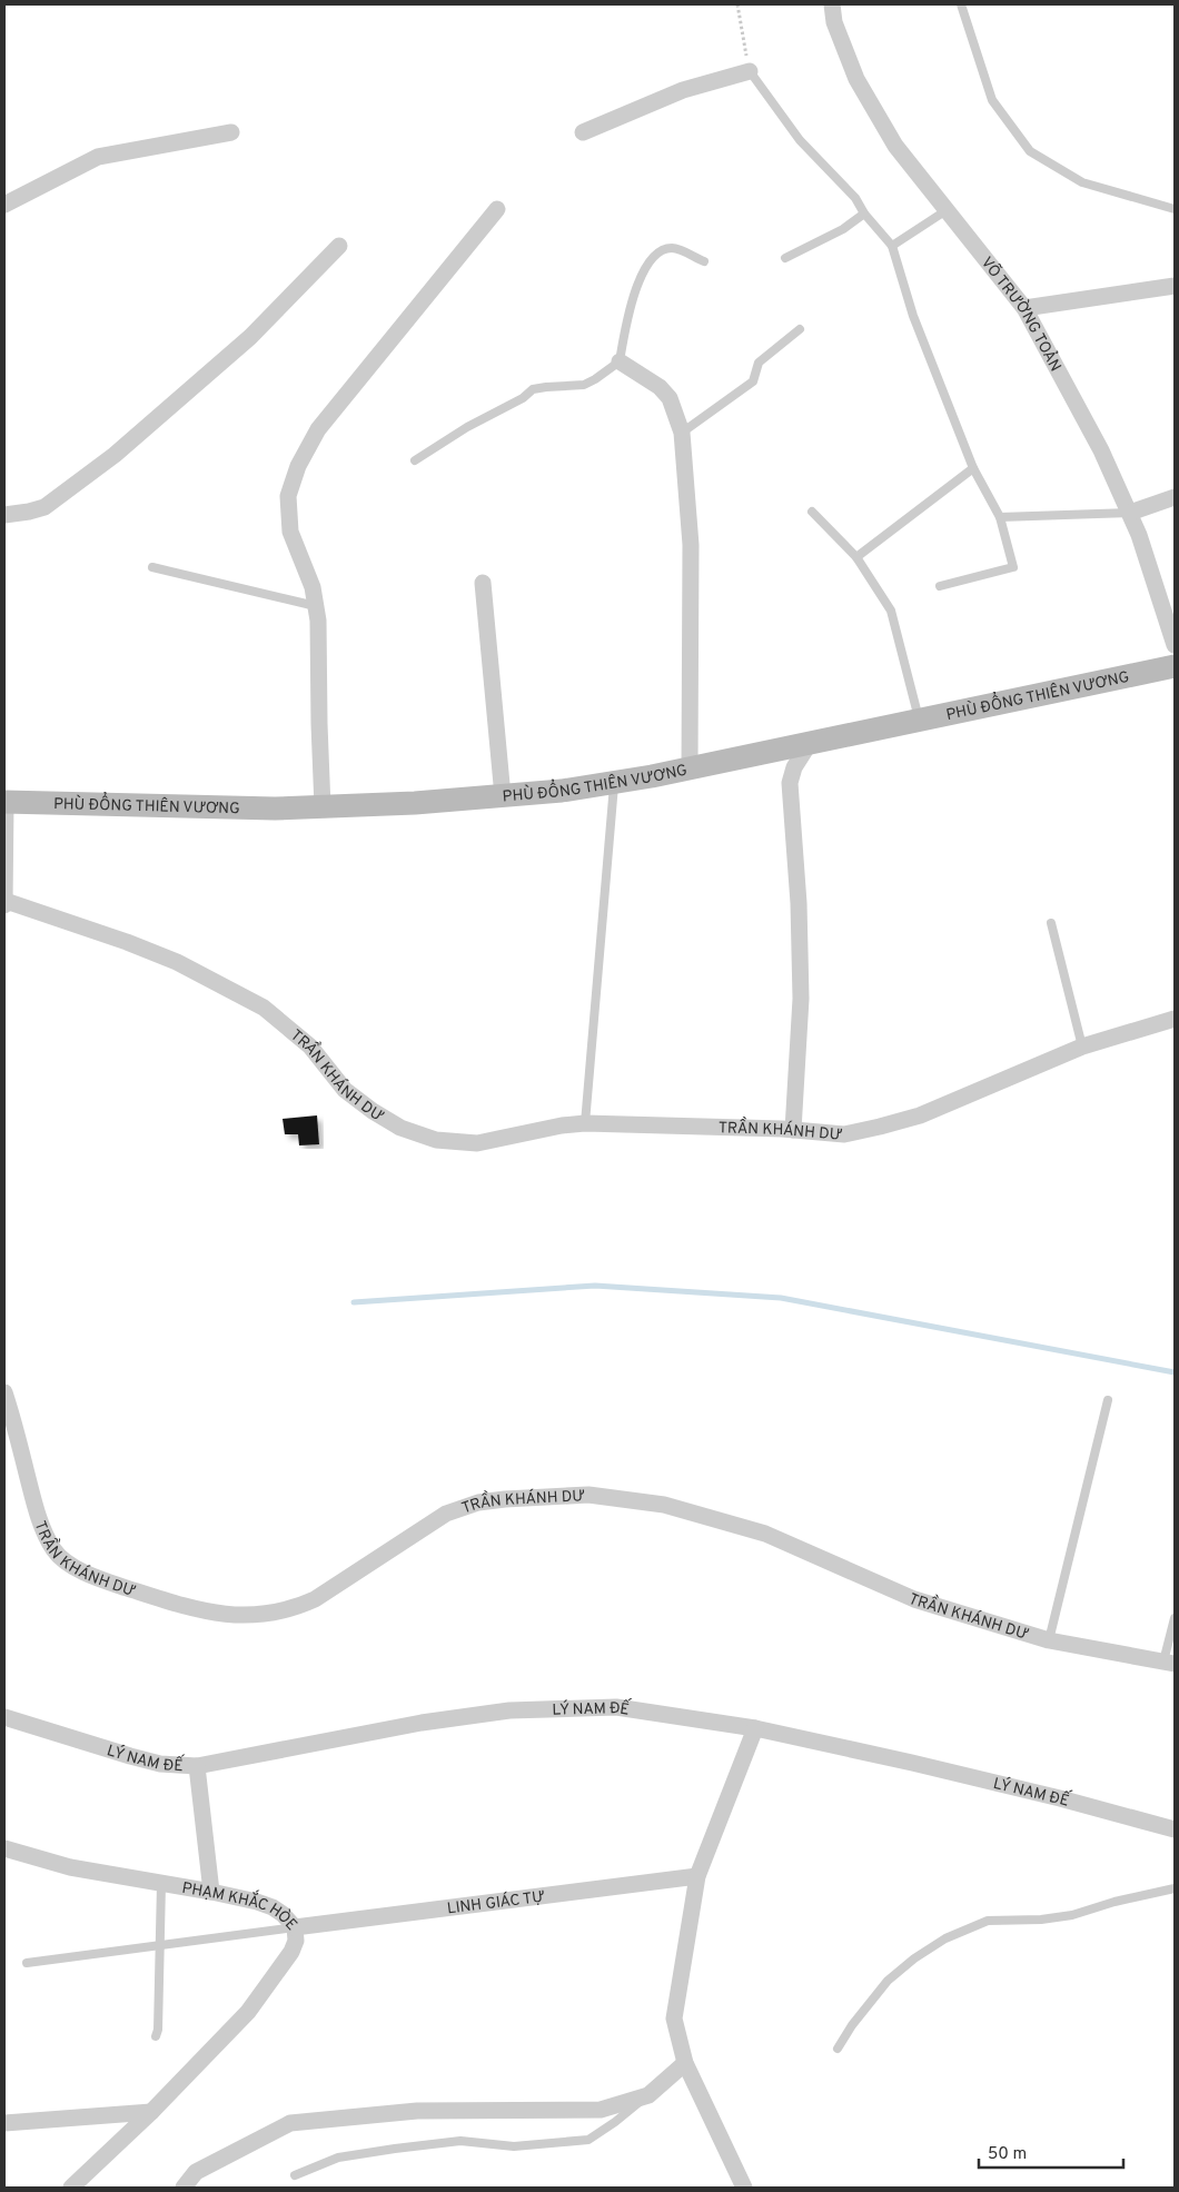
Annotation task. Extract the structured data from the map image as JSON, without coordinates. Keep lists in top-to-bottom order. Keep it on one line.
{"streets":{"main road":["PHÙ ĐỔNG THIÊN VƯƠNG"],"street":["VÕ TRƯỜNG TOẢN","TRẦN KHÁNH DƯ","LÝ NAM ĐẾ","LINH GIÁC TỰ","PHẠM KHẮC HÒE"]},"crossings":[["PHÙ ĐỔNG THIÊN VƯƠNG","TRẦN KHÁNH DƯ"],["LINH GIÁC TỰ","PHẠM KHẮC HÒE"]],"scale_bar":"50 m"}
